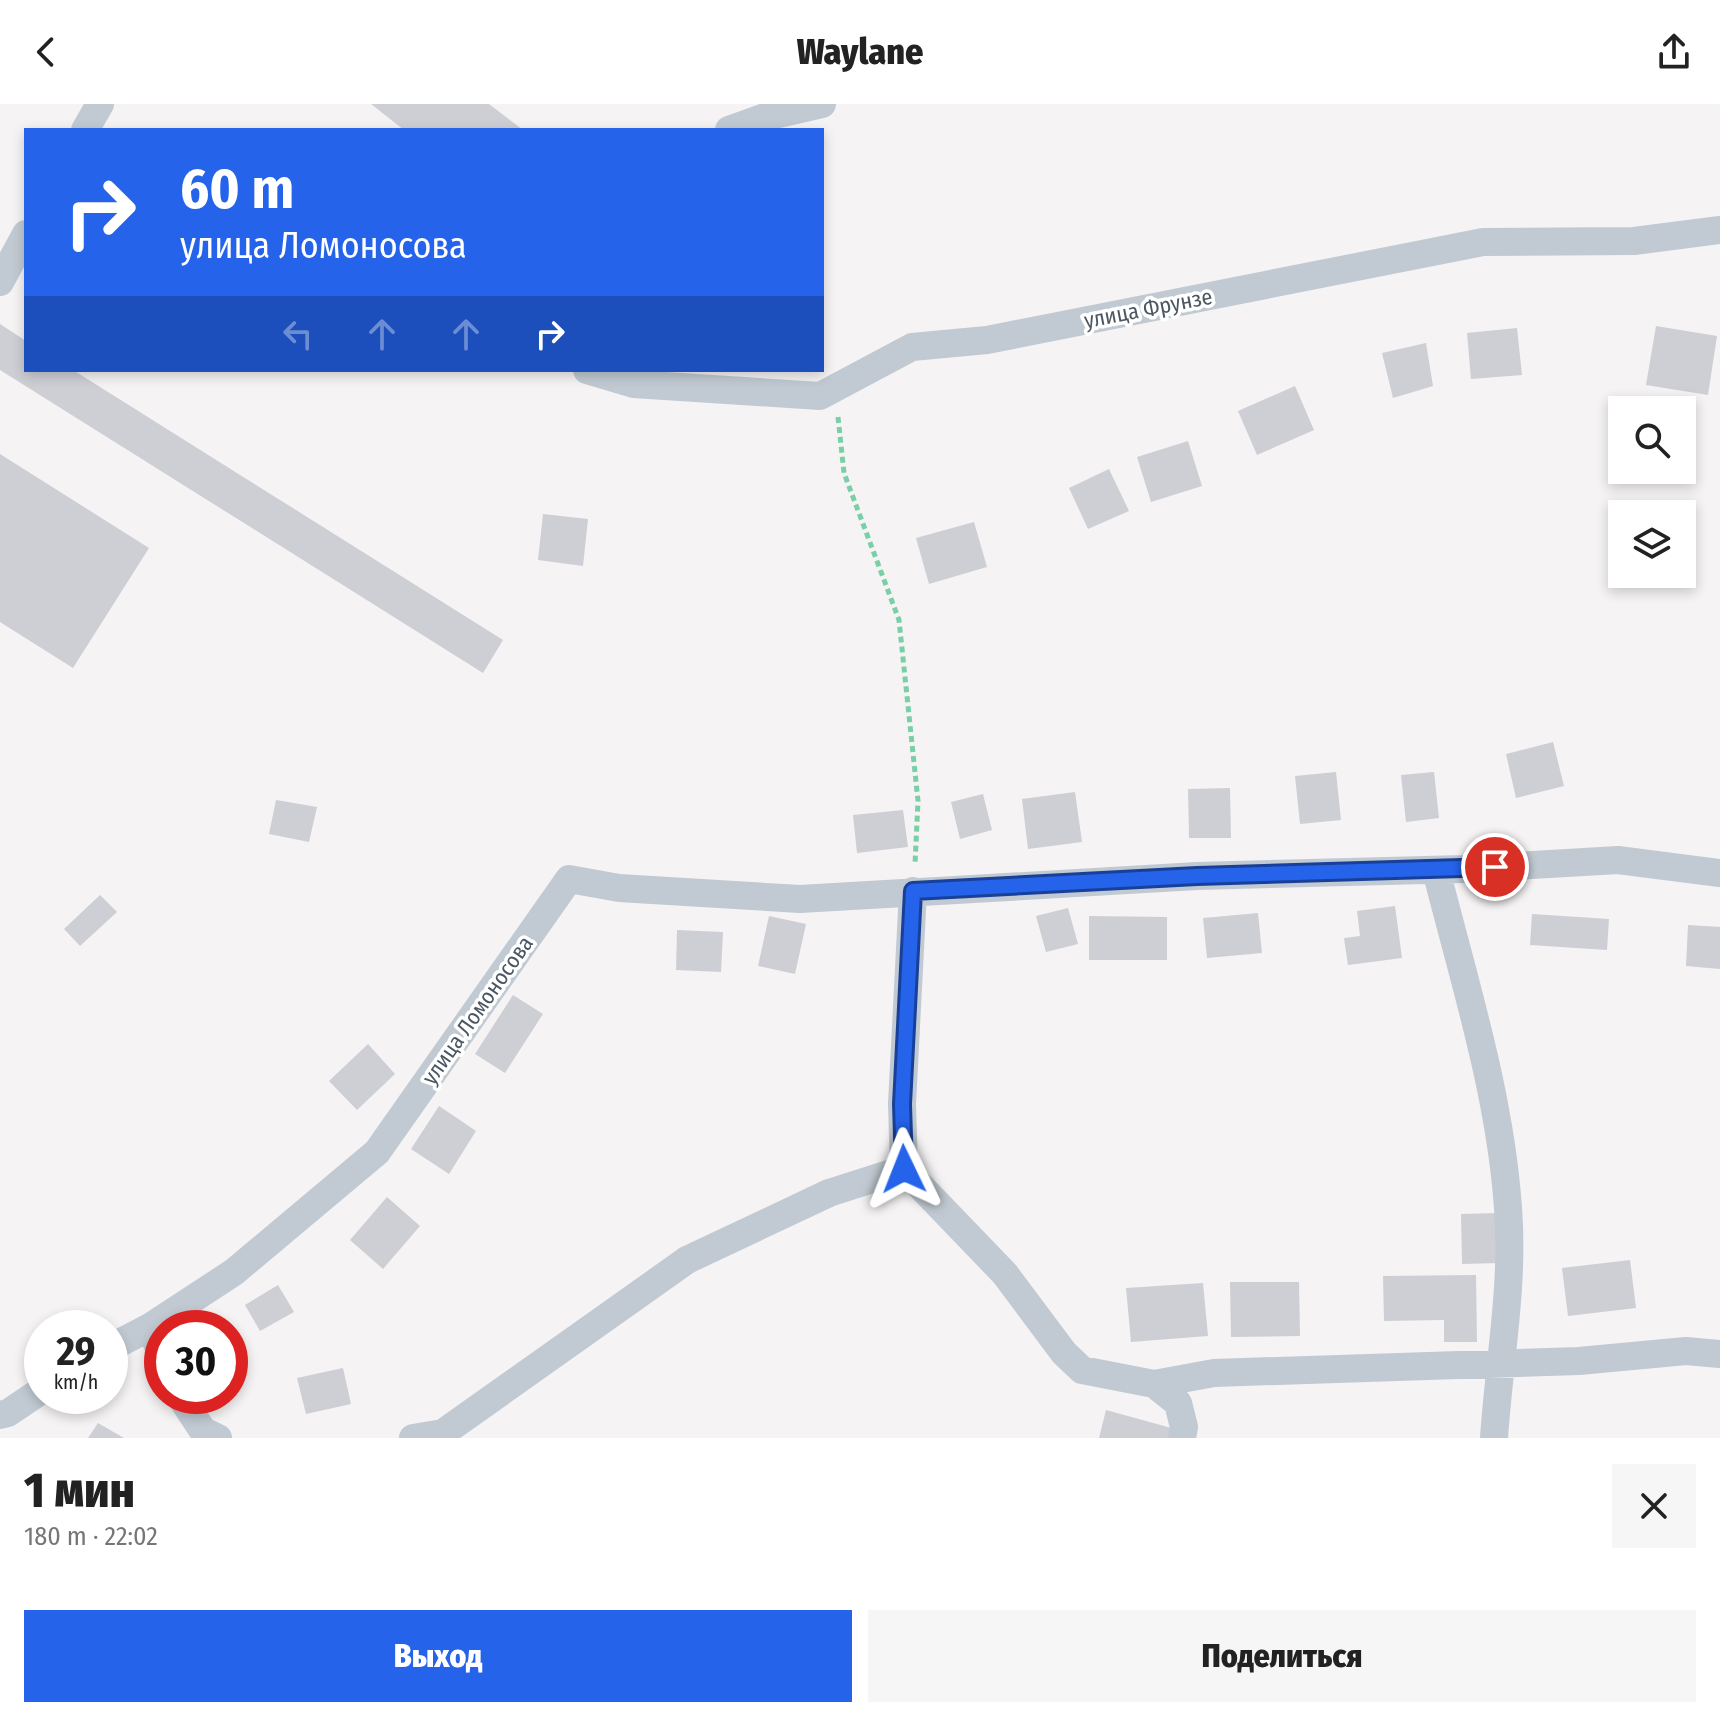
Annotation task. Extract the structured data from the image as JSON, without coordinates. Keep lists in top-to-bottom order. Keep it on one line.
{"streets":{"street":["улица Фрунзе","улица Ломоносова"]},"page":{"header":"Waylane","turn":["60 m","улица Ломоносова"],"speed":"29 km/h","limit":"30","heading":["1 мин","180 m · 22:02"],"buttons":["Выход","Поделиться"]}}
